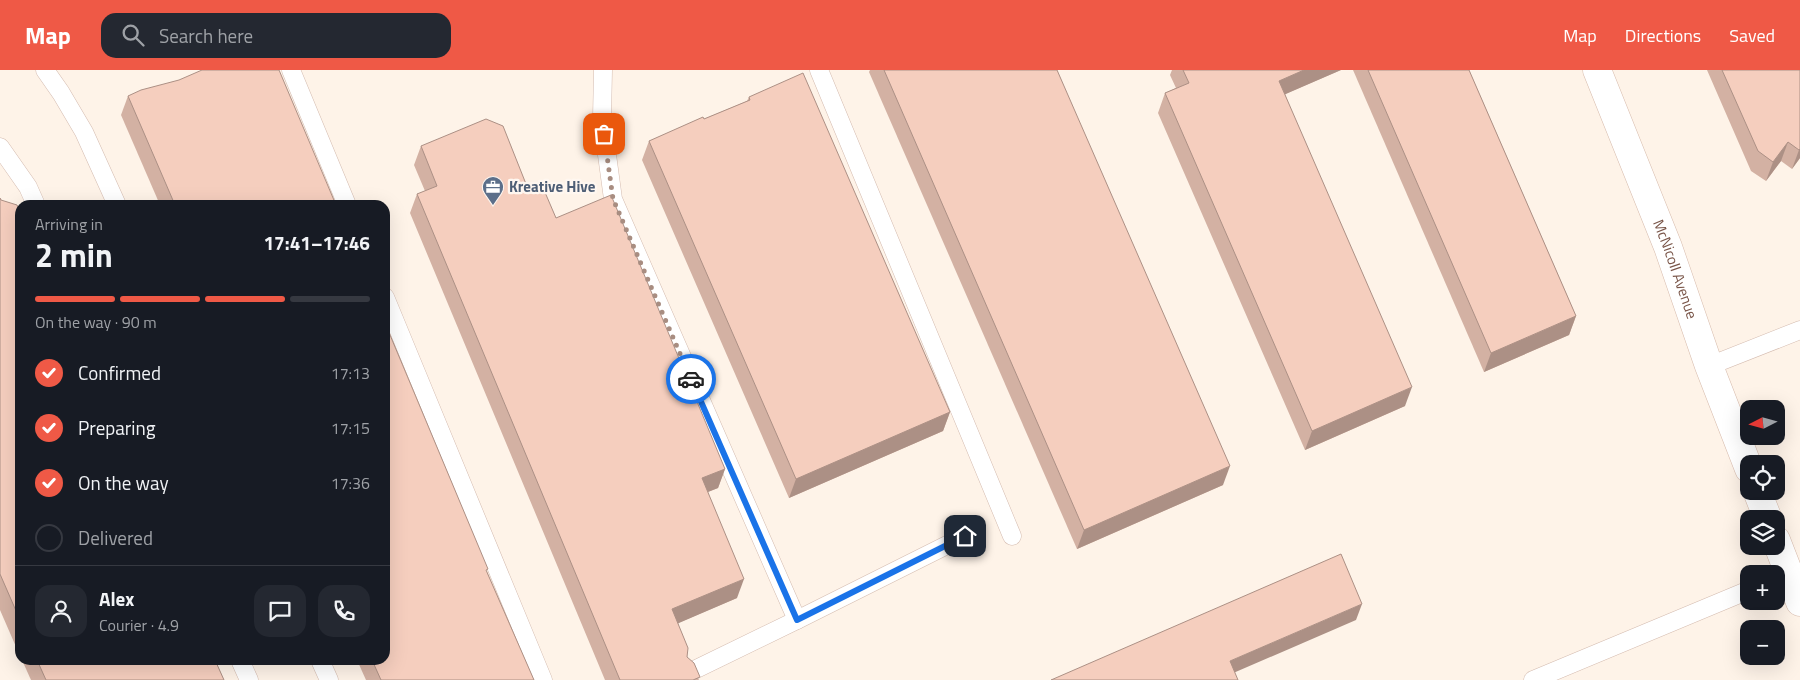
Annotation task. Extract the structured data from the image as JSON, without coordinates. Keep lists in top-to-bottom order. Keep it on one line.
{"streets":{"main road":["McNicoll Avenue"]},"places":{"office":["Kreative Hive"]},"north":"left","page":{"header":"Map","search":"Search here","nav":["Map","Directions","Saved"],"heading":["2 min","Arriving in","17:41–17:46"],"panel":["Alex","Courier · 4.9"],"bar":"On the way · 90 m","list":[["Confirmed","17:13"],["Preparing","17:15"],["On the way","17:36"],"Delivered"],"map_buttons":["+","−"]}}
